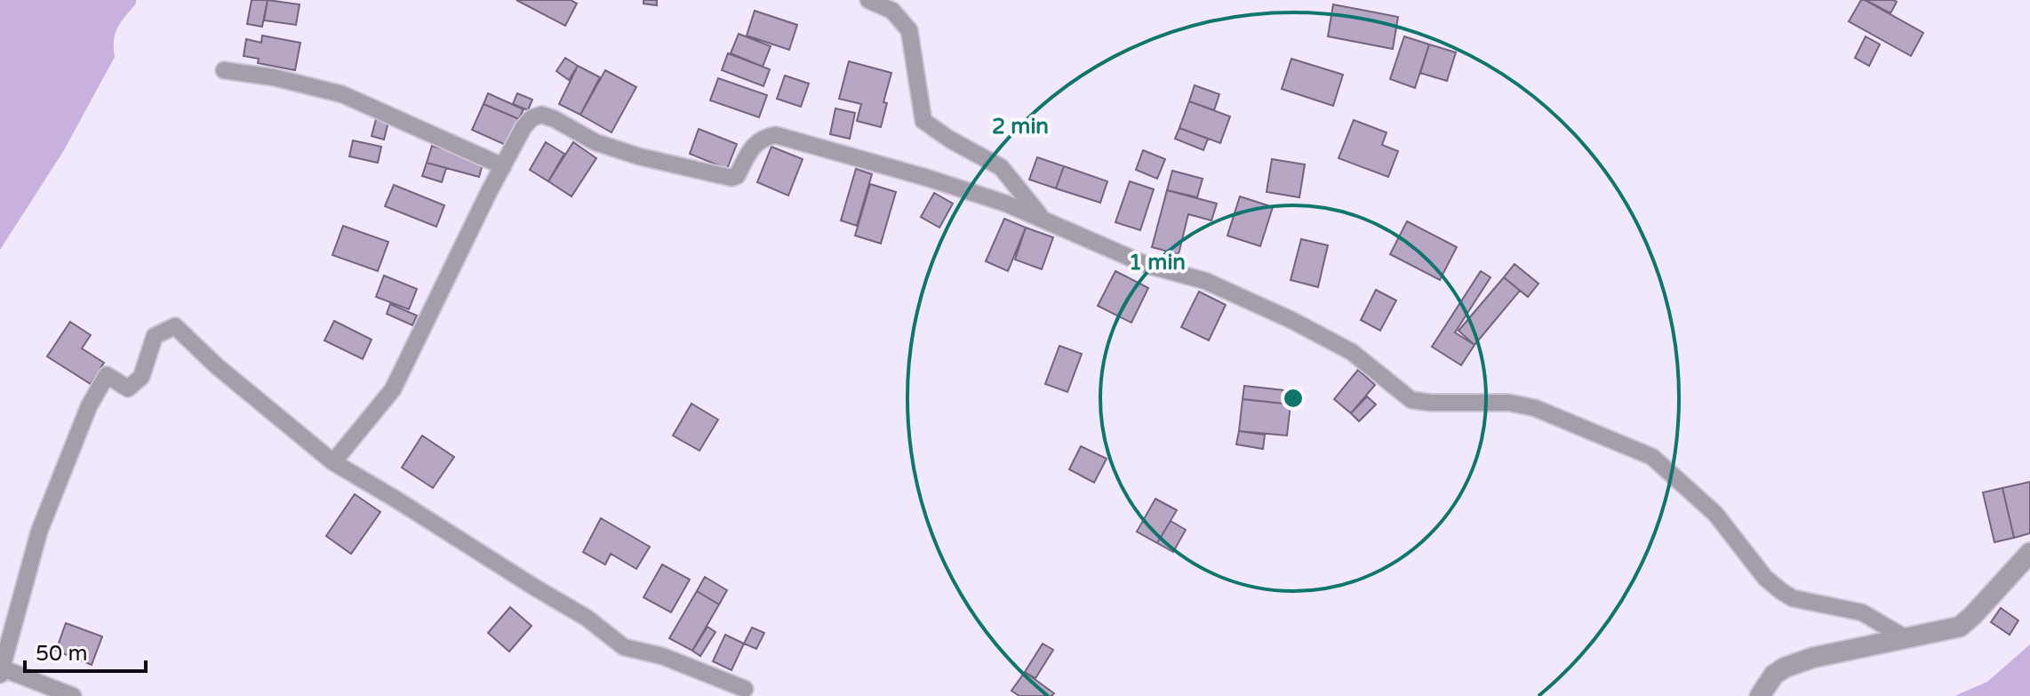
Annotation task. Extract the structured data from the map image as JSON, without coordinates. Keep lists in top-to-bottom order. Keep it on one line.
{"scale_bar":"50 m","rings":["2 min","1 min"]}
